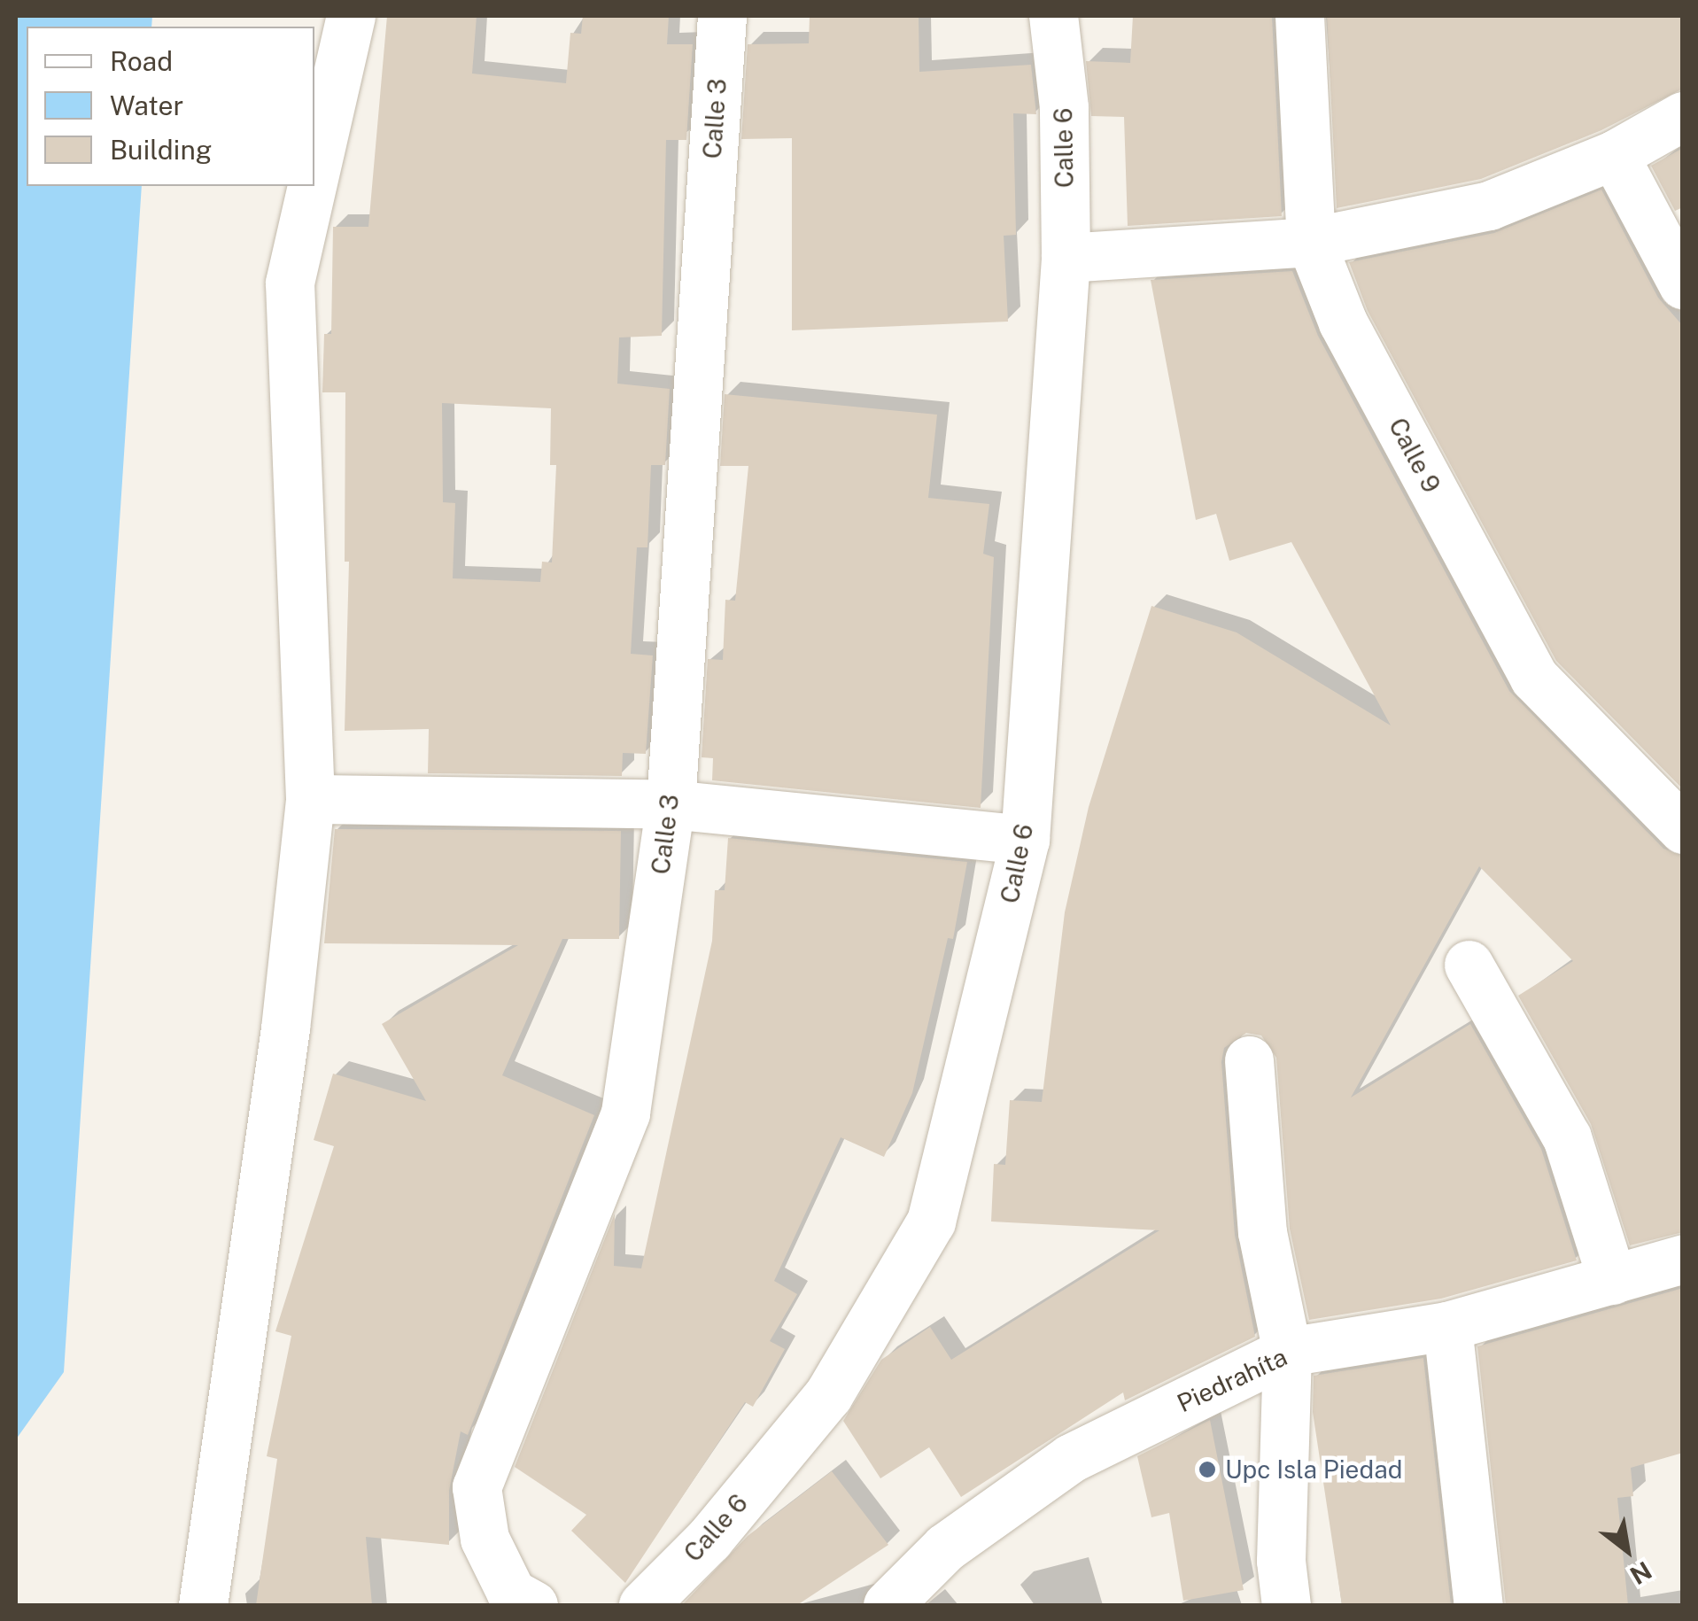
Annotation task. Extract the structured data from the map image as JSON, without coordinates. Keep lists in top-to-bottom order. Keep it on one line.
{"streets":{"street":["Calle 3","Calle 6","Calle 9","Piedrahíta"]},"places":["Upc Isla Piedad"],"legend":["Road","Water","Building"],"north":"bottom right"}
